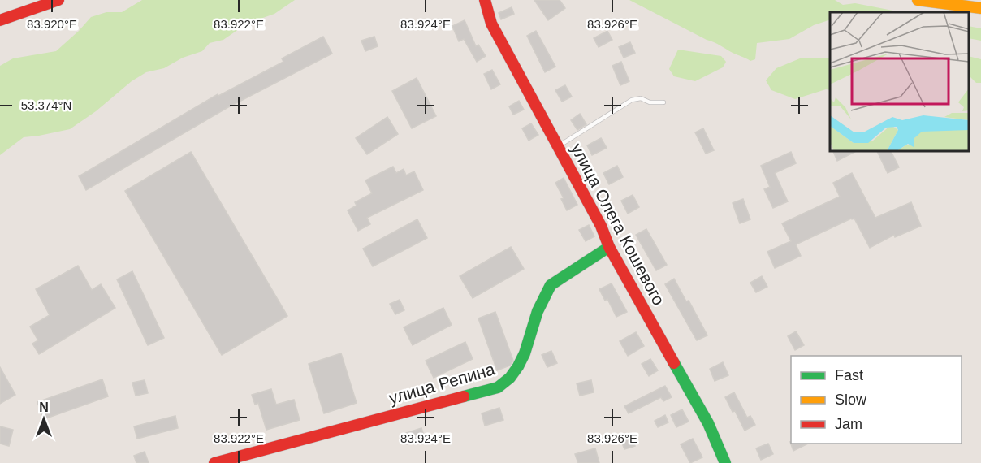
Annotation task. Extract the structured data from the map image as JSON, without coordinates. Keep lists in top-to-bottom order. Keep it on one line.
{"streets":{"street":["улица Олега Кошевого","улица Репина"]},"crossings":[["улица Олега Кошевого","улица Репина"]],"legend":["Fast","Slow","Jam"],"north":"top","coordinates":["83.920°E","83.922°E","83.924°E","83.926°E","53.374°N"]}
